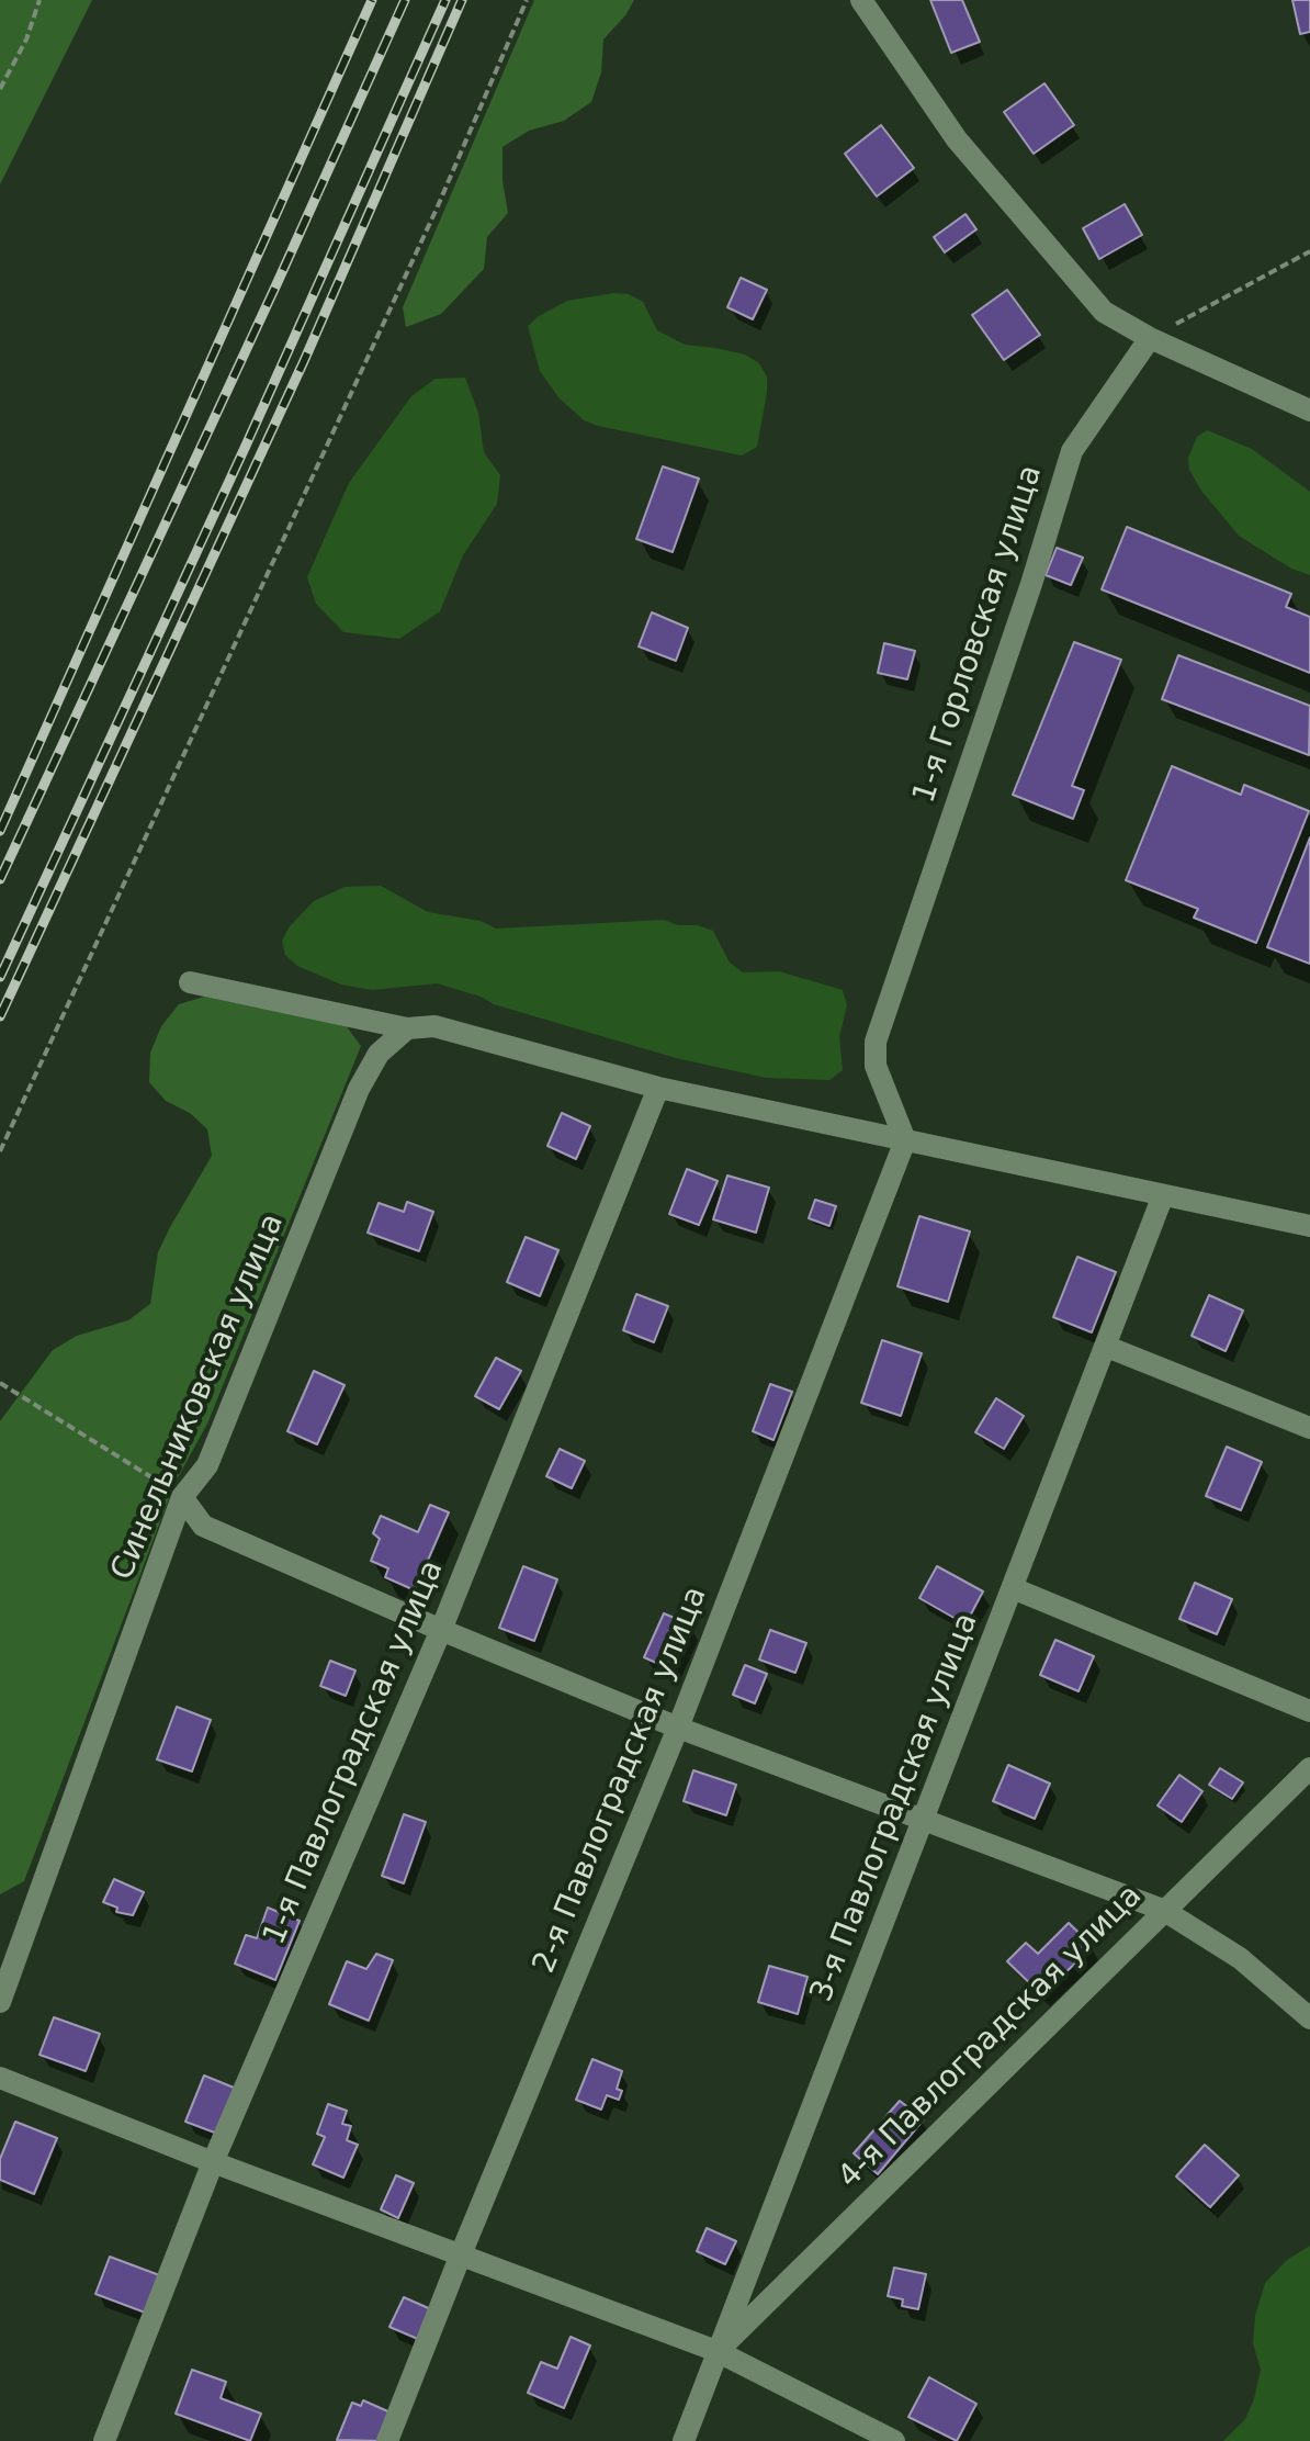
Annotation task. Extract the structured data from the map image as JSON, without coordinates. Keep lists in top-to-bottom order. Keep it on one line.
{"streets":{"street":["1-я Горловская улица","Синельниковская улица","1-я Павлоградская улица","2-я Павлоградская улица","3-я Павлоградская улица","4-я Павлоградская улица"]},"crossings":[["1-я Горловская улица","2-я Павлоградская улица"],["3-я Павлоградская улица","4-я Павлоградская улица"]]}
